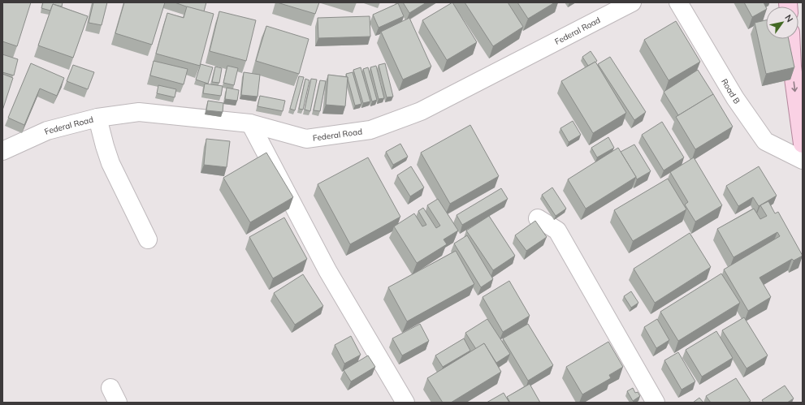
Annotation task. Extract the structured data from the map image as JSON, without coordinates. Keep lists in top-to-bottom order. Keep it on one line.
{"streets":{"street":["Federal Road","Road B"]},"north":"top right"}
